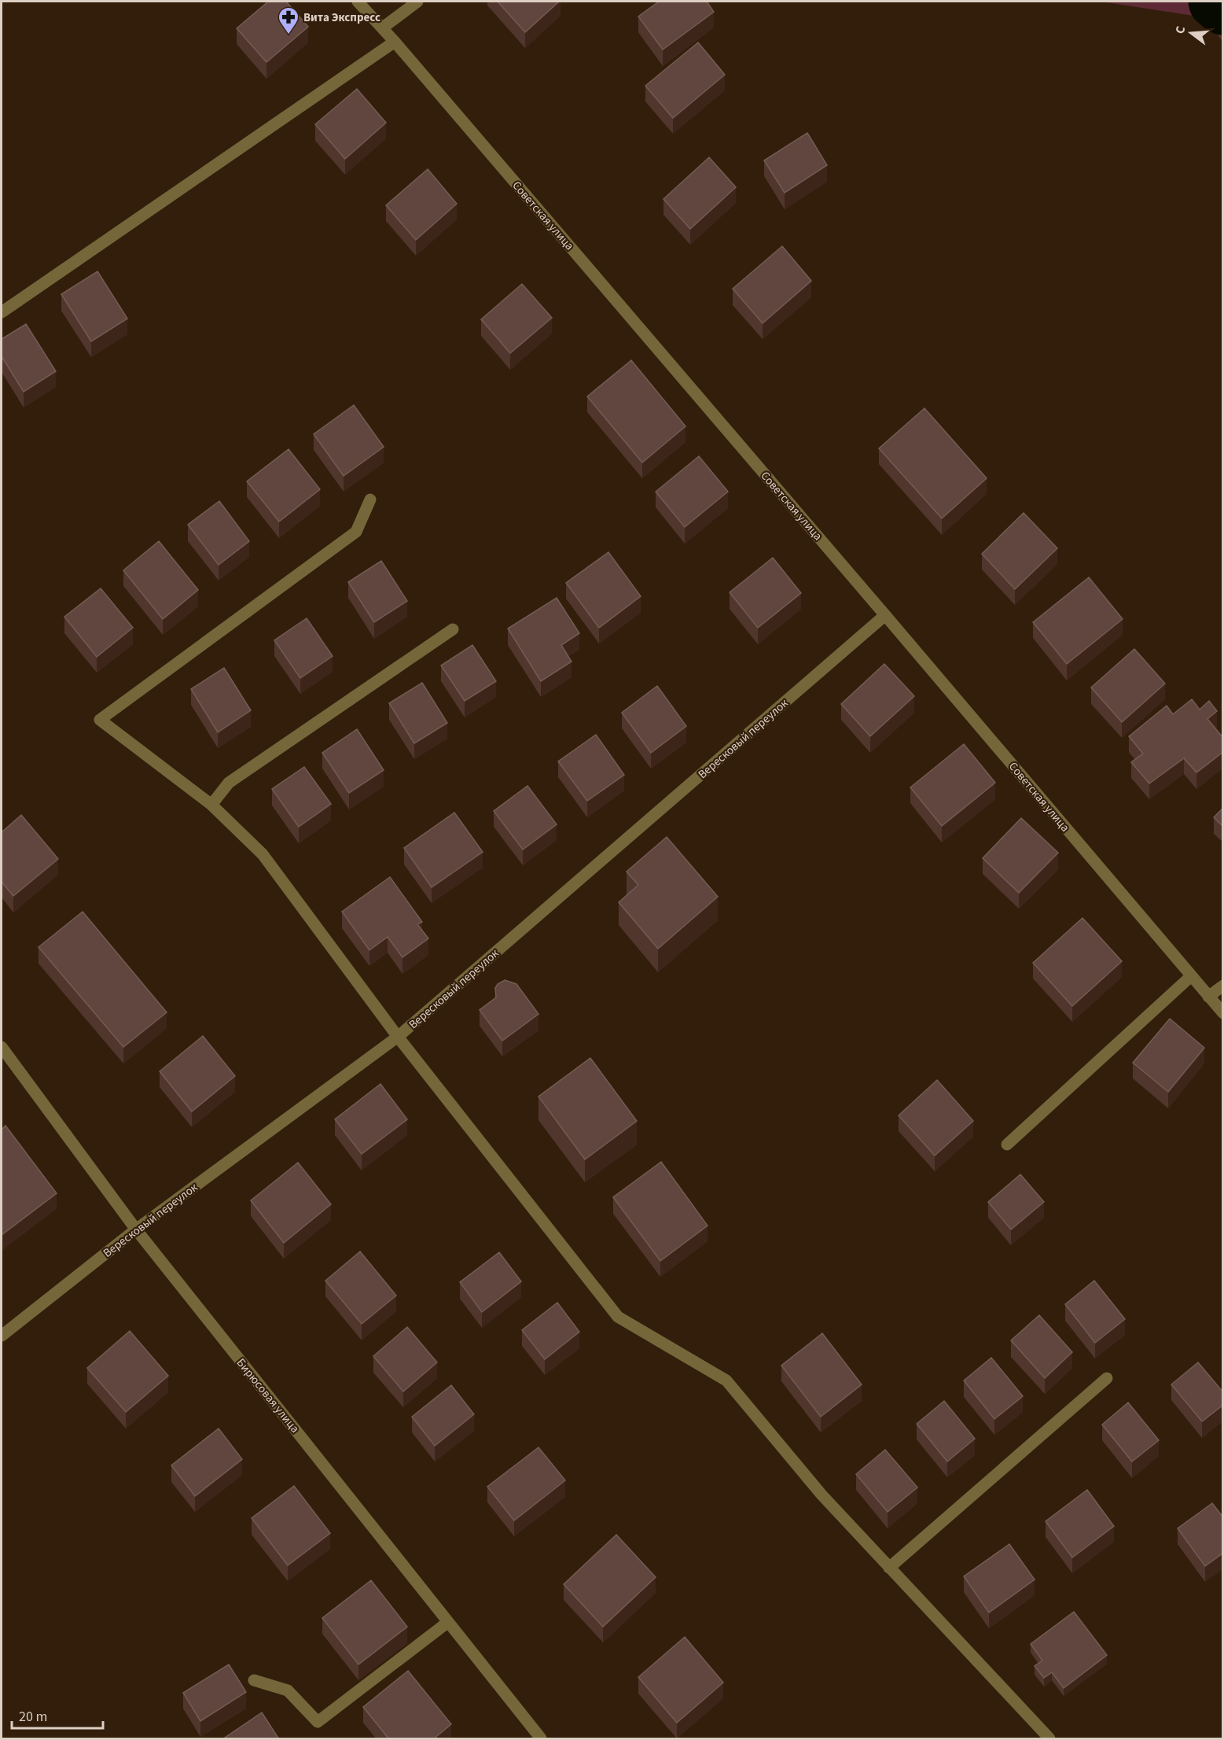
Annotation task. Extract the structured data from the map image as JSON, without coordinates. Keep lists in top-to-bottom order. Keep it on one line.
{"streets":{"street":["Советская улица","Вересковый переулок","Бирюсовая улица"]},"crossings":[["Советская улица","Вересковый переулок"],["Вересковый переулок","Бирюсовая улица"]],"places":{"pharmacy":["Вита Экспресс"]},"scale_bar":"20 m","north":"left"}
